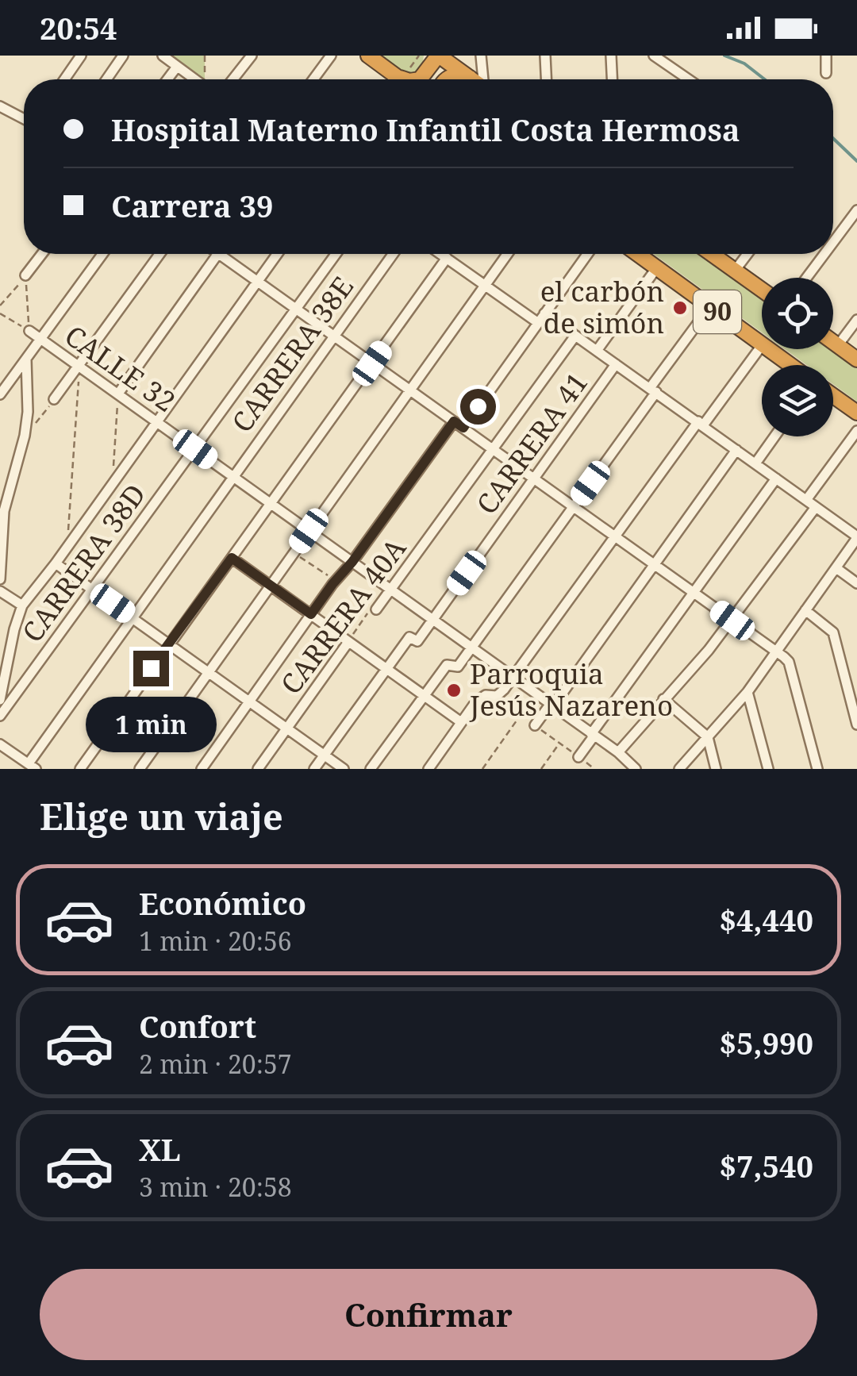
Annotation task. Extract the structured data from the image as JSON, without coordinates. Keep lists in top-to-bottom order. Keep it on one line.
{"streets":{"highway":["90"],"street":["CARRERA 38E","CALLE 32","CARRERA 41","CARRERA 38D","CARRERA 40A"]},"crossings":[["CARRERA 38E","CALLE 32"],["CALLE 32","CARRERA 41"],["CALLE 32","CARRERA 38D"],["CALLE 32","CARRERA 40A"]],"places":["el carbón de simón","Parroquia Jesús Nazareno"],"page":{"status":"20:54","banner":["Hospital Materno Infantil Costa Hermosa","Carrera 39"],"bubble":"1 min","heading":"Elige un viaje","list":[{"name":"Económico","note":"1 min · 20:56","value":"$4,440"},{"name":"Confort","note":"2 min · 20:57","value":"$5,990"},{"name":"XL","note":"3 min · 20:58","value":"$7,540"}],"buttons":"Confirmar"}}
